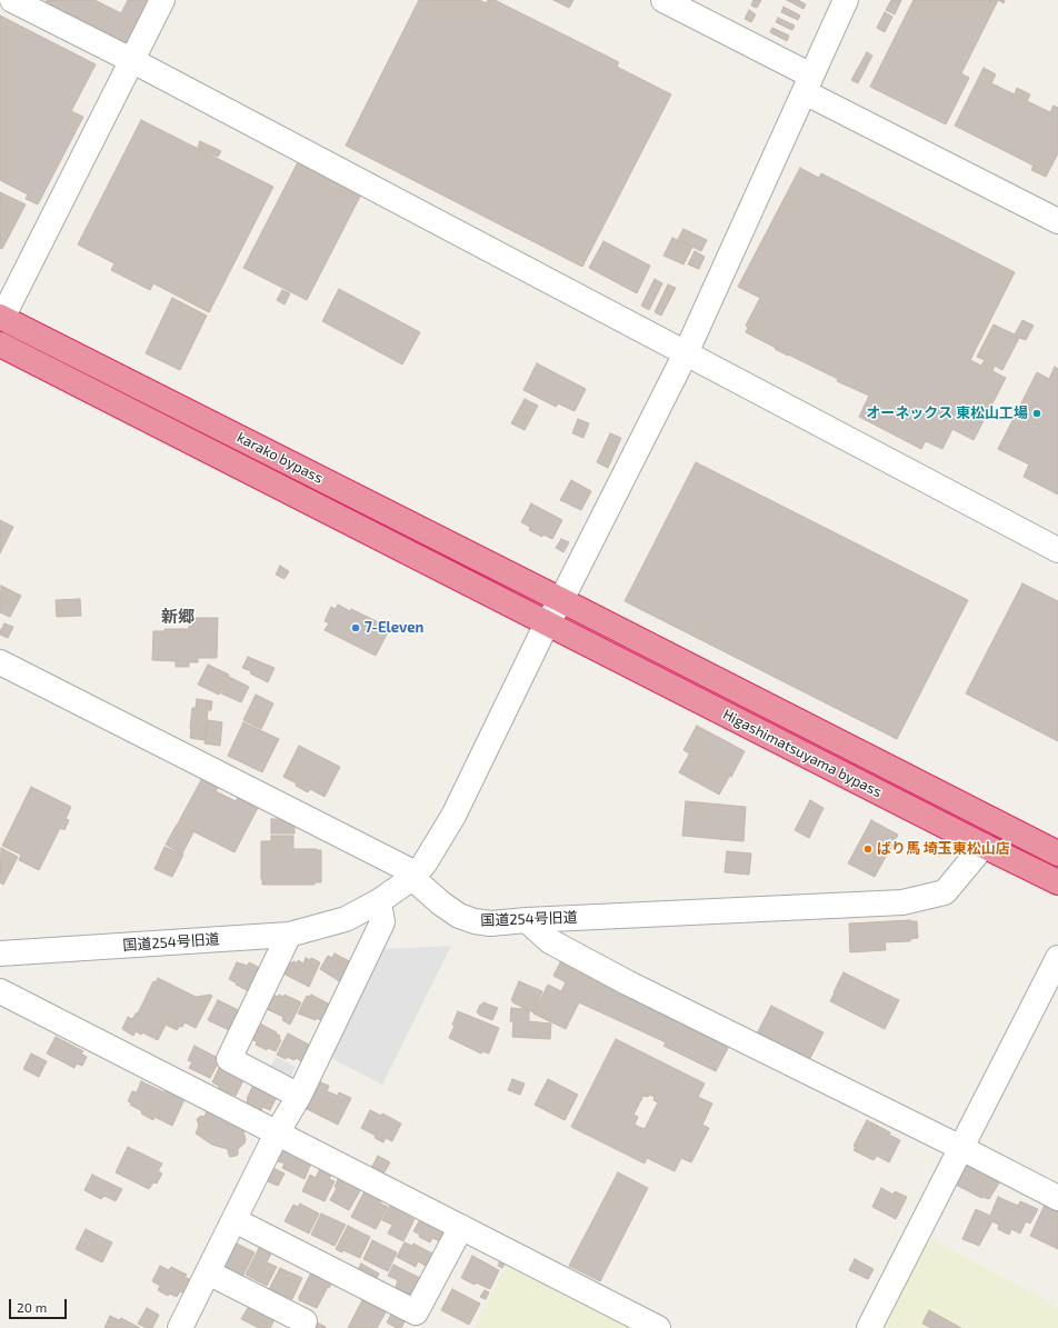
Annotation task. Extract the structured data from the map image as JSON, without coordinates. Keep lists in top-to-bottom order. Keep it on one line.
{"streets":{"highway":["karako bypass","Higashimatsuyama bypass"],"street":["国道254号旧道"]},"crossings":[["karako bypass","Higashimatsuyama bypass"],["Higashimatsuyama bypass","国道254号旧道"]],"districts":["新郷"],"places":["オーネックス 東松山工場","7-Eleven","ばり馬 埼玉東松山店"],"scale_bar":"20 m"}
